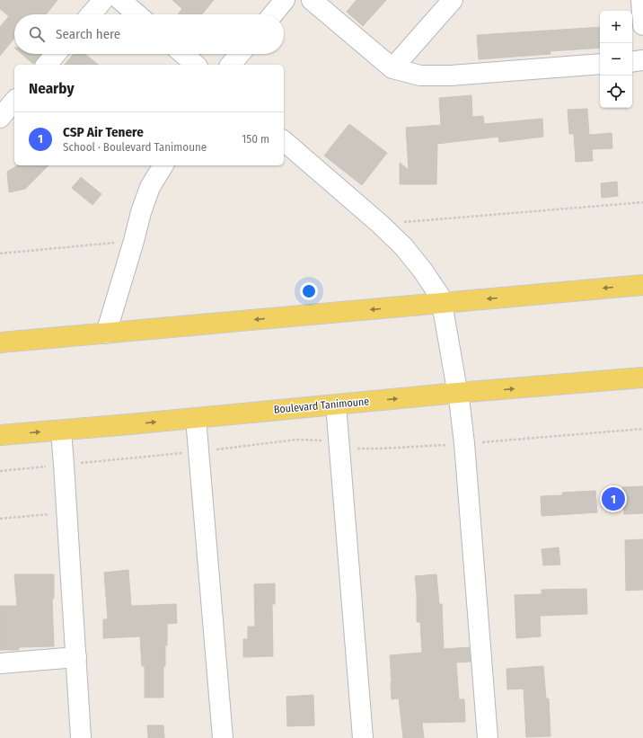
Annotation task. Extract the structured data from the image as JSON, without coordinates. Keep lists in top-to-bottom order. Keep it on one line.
{"streets":{"main road":["Boulevard Tanimoune"]},"page":{"map_buttons":["+","−"],"search":"Search here","heading":"Nearby","list":[{"mark":"1","name":"CSP Air Tenere","note":"School · Boulevard Tanimoune","value":"150 m"}],"pins":"1"}}
